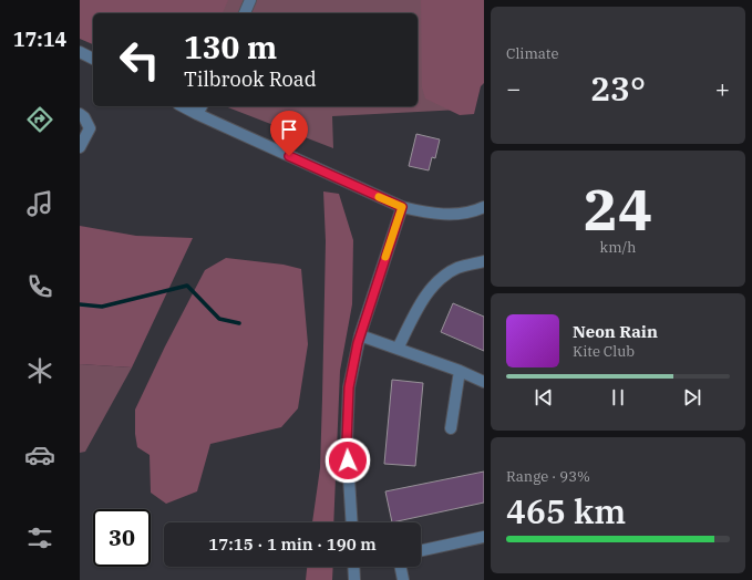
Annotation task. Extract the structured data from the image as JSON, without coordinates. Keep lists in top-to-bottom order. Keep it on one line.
{"page":{"tabs":"17:14","tile":["Climate",["24","km/h"],["Range · 93%","465 km"]],"turn":["130 m","Tilbrook Road"],"heat":["−","23°","+"],"song":["Neon Rain","Kite Club"],"limit":"30","trip":"17:15 · 1 min · 190 m"}}
